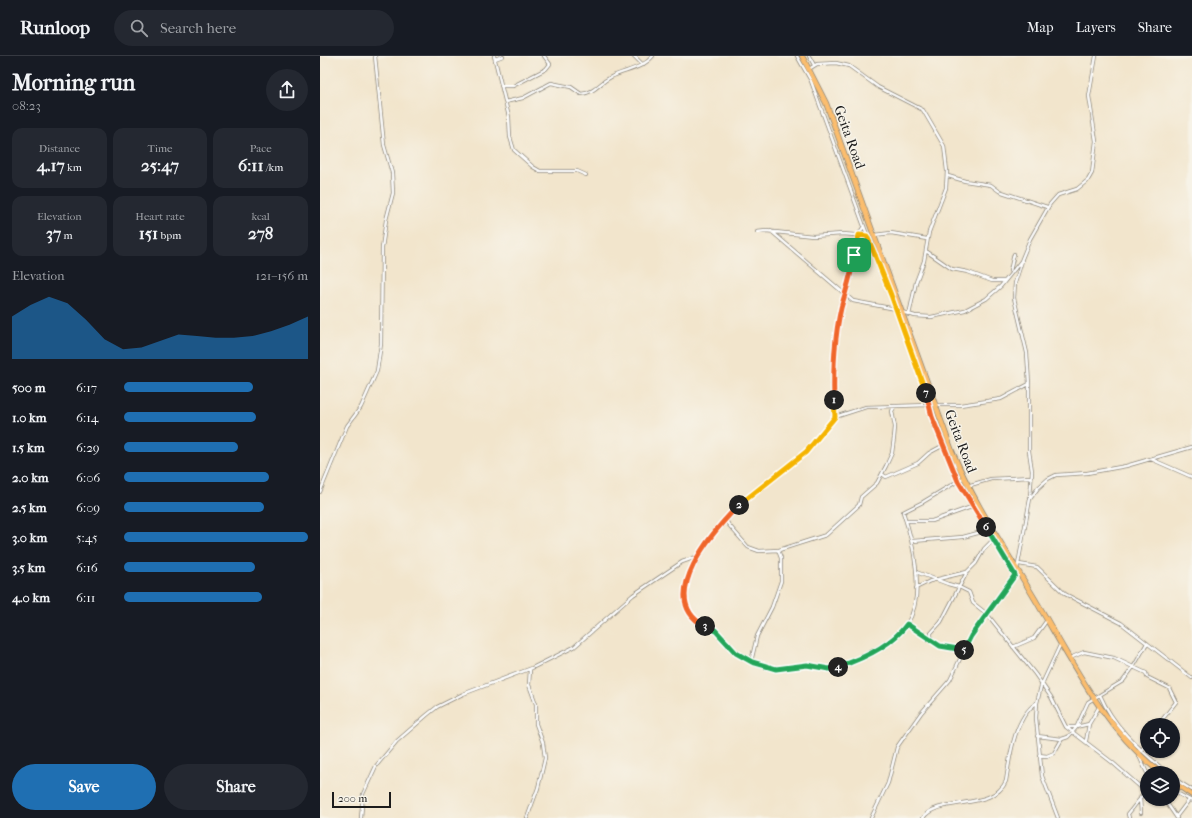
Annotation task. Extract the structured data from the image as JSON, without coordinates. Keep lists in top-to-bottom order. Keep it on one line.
{"streets":{"highway":["Geita Road"]},"scale_bar":"200 m","page":{"header":"Runloop","search":"Search here","nav":["Map","Layers","Share"],"heading":["Morning run","08:23"],"stats":[["Distance","4.17 km"],["Time","25:47"],["Pace","6:11 /km"],["Elevation","37 m"],["Heart rate","151 bpm"],["kcal","278"]],"chart":["Elevation","121–156 m"],"list":[{"name":"500 m","note":"6:17"},{"name":"1.0 km","note":"6:14"},{"name":"1.5 km","note":"6:29"},{"name":"2.0 km","note":"6:06"},{"name":"2.5 km","note":"6:09"},{"name":"3.0 km","note":"5:45"},{"name":"3.5 km","note":"6:16"},{"name":"4.0 km","note":"6:11"}],"pins":["7","1","2","6","3","5","4"],"buttons":["Save","Share"],"scale":"200 m"}}
